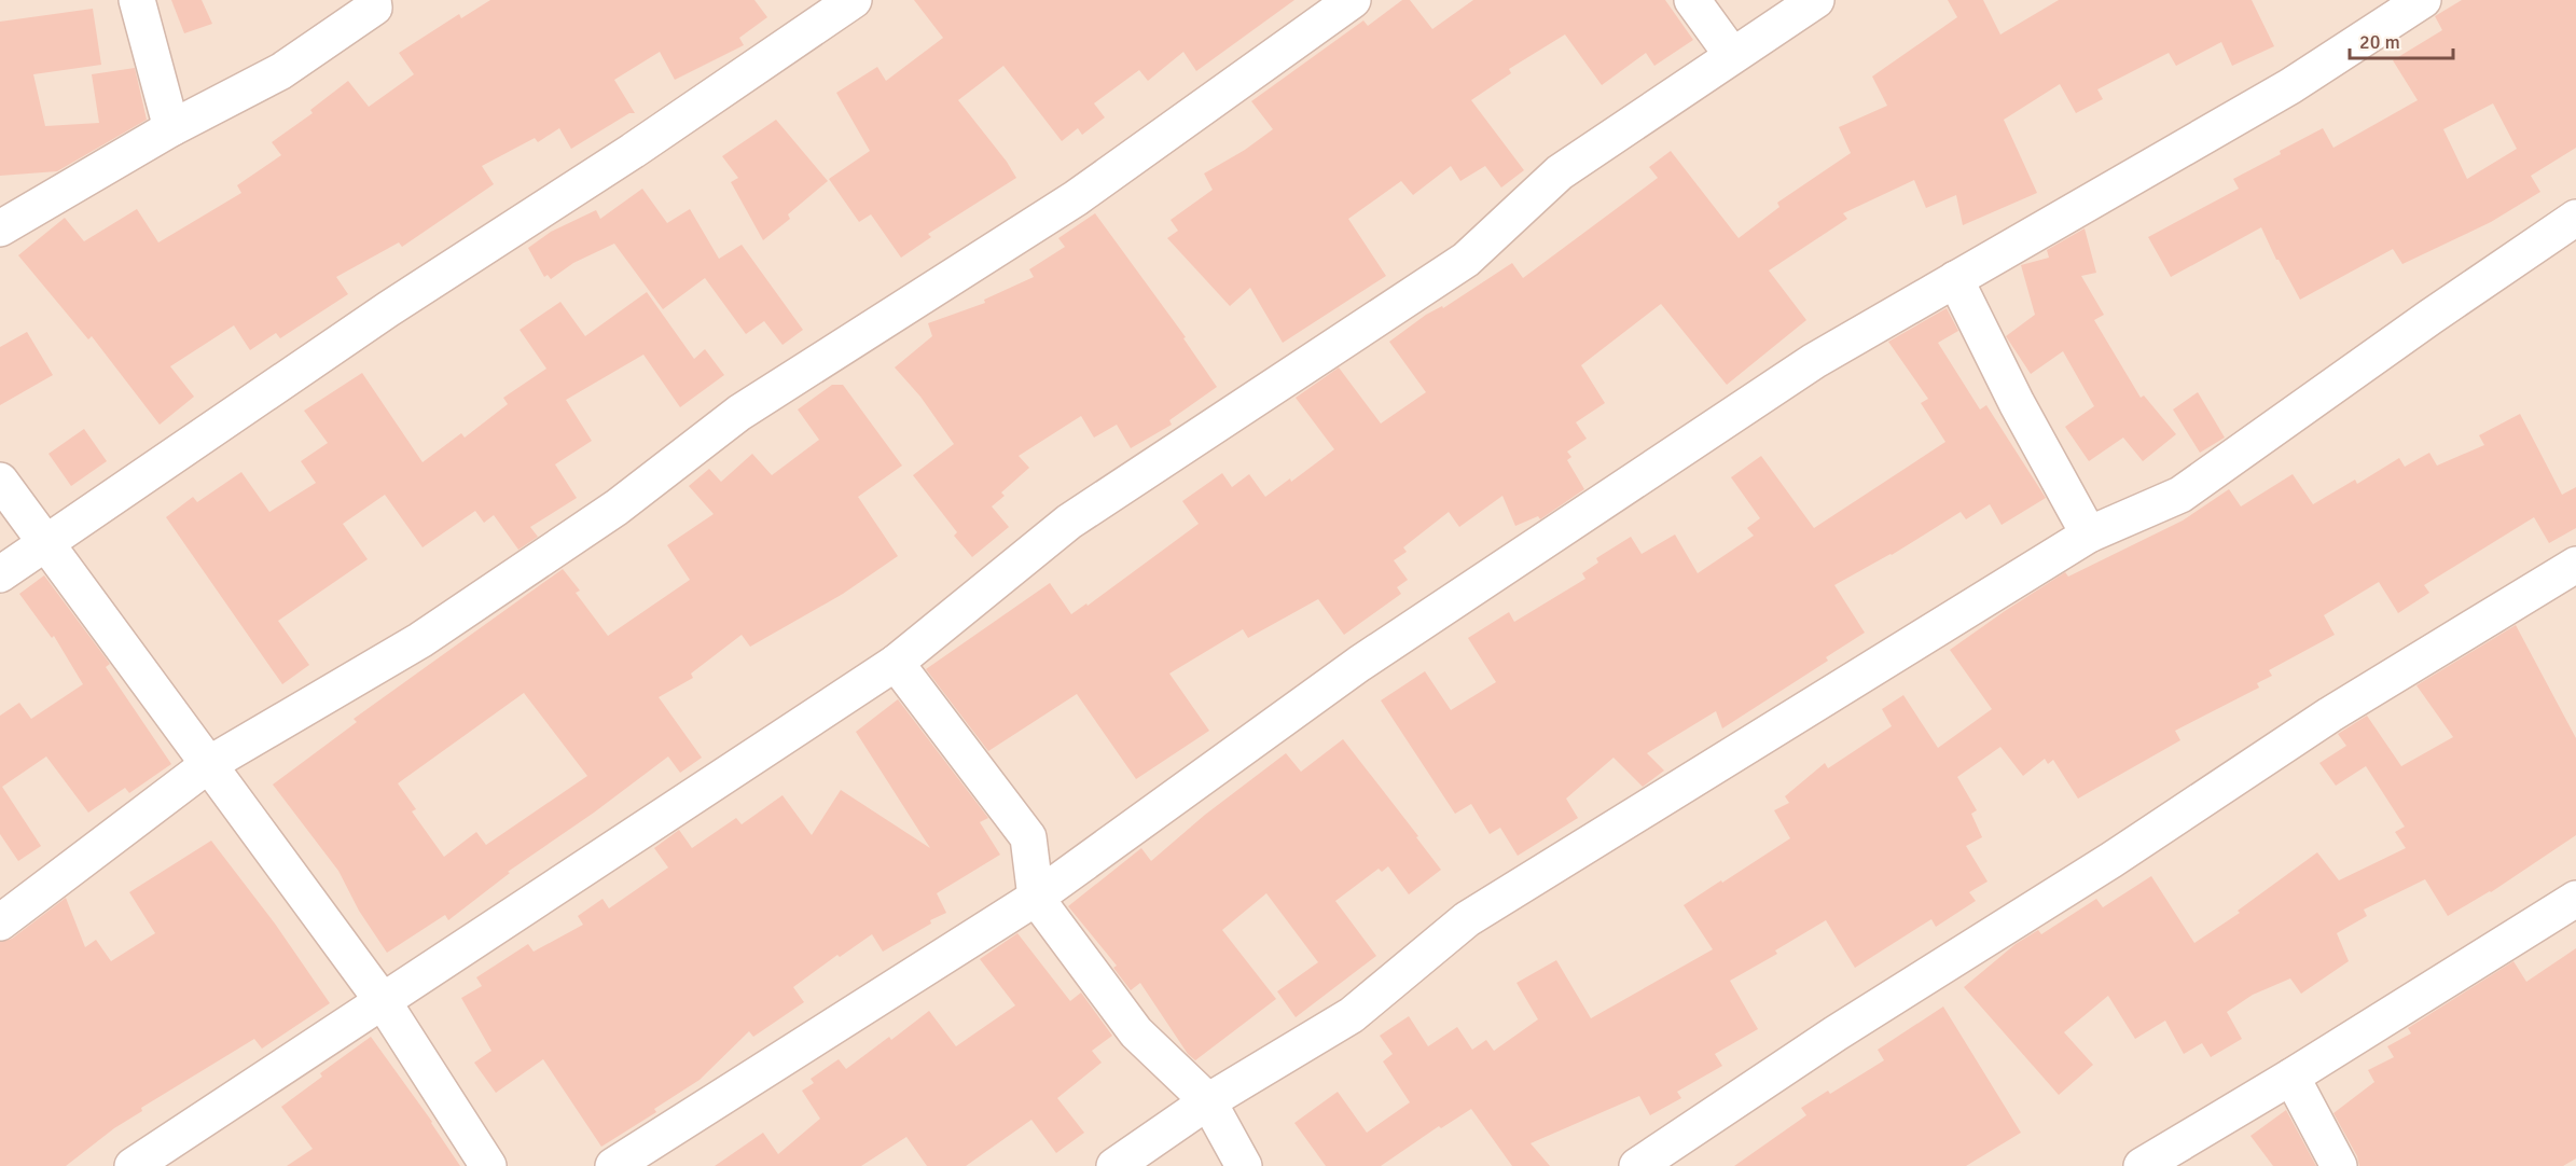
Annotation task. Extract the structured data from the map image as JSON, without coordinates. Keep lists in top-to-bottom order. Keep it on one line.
{"scale_bar":"20 m"}
